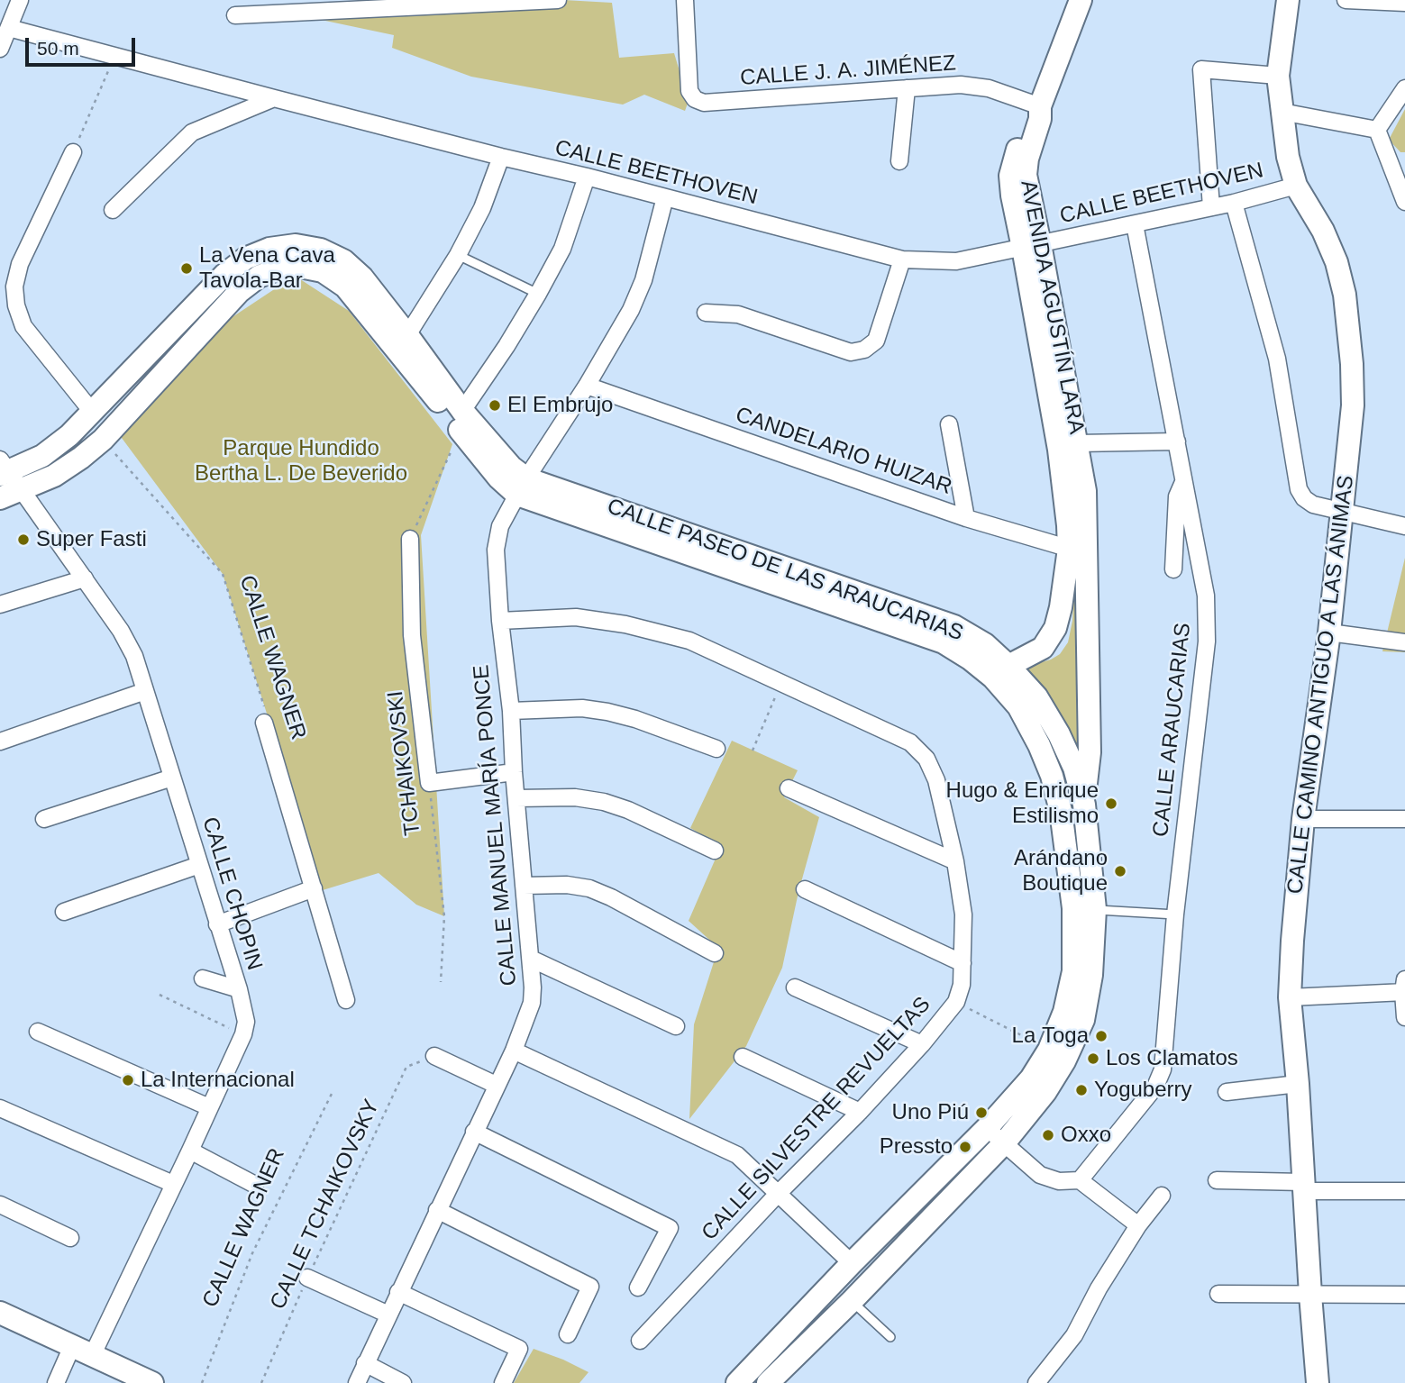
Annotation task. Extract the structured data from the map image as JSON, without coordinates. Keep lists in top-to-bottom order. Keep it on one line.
{"streets":{"main road":["AVENIDA AGUSTÍN LARA","CALLE PASEO DE LAS ARAUCARIAS","CALLE CAMINO ANTIGUO A LAS ÁNIMAS"],"street":["CALLE J. A. JIMÉNEZ","CALLE BEETHOVEN","CANDELARIO HUIZAR","CALLE WAGNER","CALLE ARAUCARIAS","TCHAIKOVSKI","CALLE MANUEL MARÍA PONCE","CALLE CHOPIN","CALLE SILVESTRE REVUELTAS"],"path":["CALLE TCHAIKOVSKY"]},"crossings":[["CALLE J. A. JIMÉNEZ","AVENIDA AGUSTÍN LARA"],["CALLE BEETHOVEN","AVENIDA AGUSTÍN LARA"],["CALLE BEETHOVEN","CALLE CAMINO ANTIGUO A LAS ÁNIMAS"],["CALLE BEETHOVEN","CALLE ARAUCARIAS"],["CALLE BEETHOVEN","CALLE MANUEL MARÍA PONCE"],["AVENIDA AGUSTÍN LARA","CANDELARIO HUIZAR"],["AVENIDA AGUSTÍN LARA","CALLE PASEO DE LAS ARAUCARIAS"],["CANDELARIO HUIZAR","CALLE MANUEL MARÍA PONCE"],["CALLE PASEO DE LAS ARAUCARIAS","CALLE WAGNER"],["CALLE PASEO DE LAS ARAUCARIAS","CALLE MANUEL MARÍA PONCE"],["CALLE PASEO DE LAS ARAUCARIAS","CALLE CHOPIN"],["CALLE MANUEL MARÍA PONCE","CALLE SILVESTRE REVUELTAS"]],"parks":["Parque Hundido Bertha L. De Beverido"],"places":["La Vena Cava Tavola-Bar","El Embrujo","Super Fasti","Hugo & Enrique Estilismo","Arándano Boutique","La Toga","Los Clamatos","La Internacional","Yoguberry","Uno Piú","Oxxo","Pressto"],"scale_bar":"50 m"}
